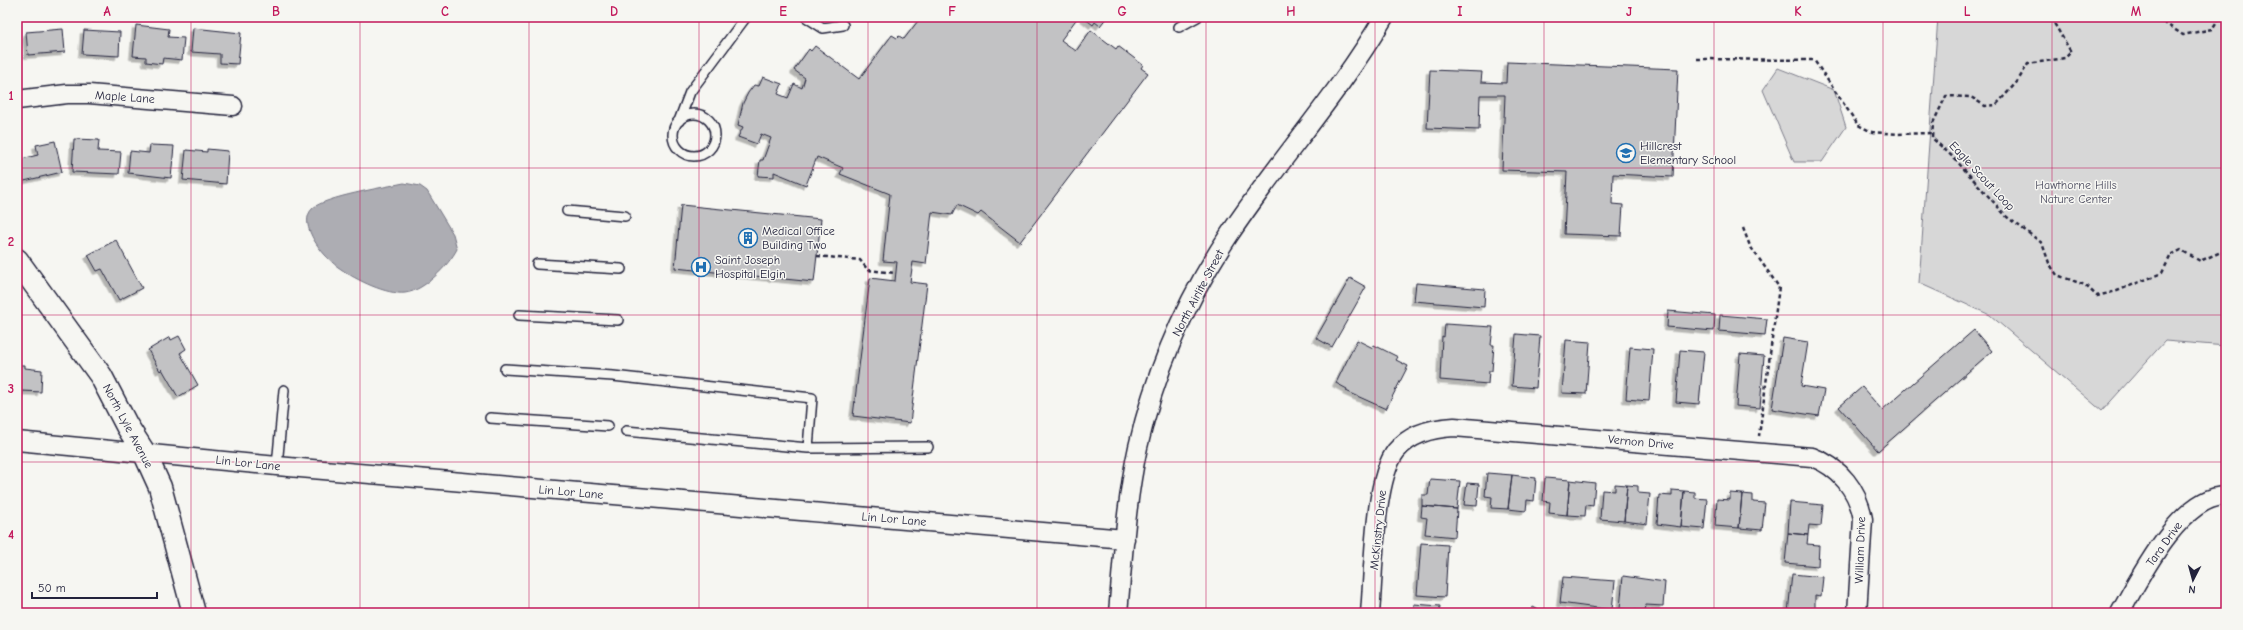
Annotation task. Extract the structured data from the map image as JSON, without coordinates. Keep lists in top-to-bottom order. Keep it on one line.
{"streets":{"street":["Maple Lane","North Airlite Street","North Lyle Avenue","Vernon Drive","Lin Lor Lane","McKinstry Drive","Tara Drive","William Drive"],"path":["Eagle Scout Loop"]},"crossings":[["North Airlite Street","Lin Lor Lane"],["North Lyle Avenue","Lin Lor Lane"],["Vernon Drive","McKinstry Drive"],["Vernon Drive","William Drive"]],"parks":["Hawthorne Hills Nature Center"],"places":{"school or university":["Hillcrest Elementary School"],"building":["Medical Office Building Two"],"hospital":["Saint Joseph Hospital Elgin"]},"scale_bar":"50 m","north":"bottom","grid":{"columns":["A","B","C","D","E","F","G","H","I","J","K","L","M"],"rows":["1","2","3","4"]}}
